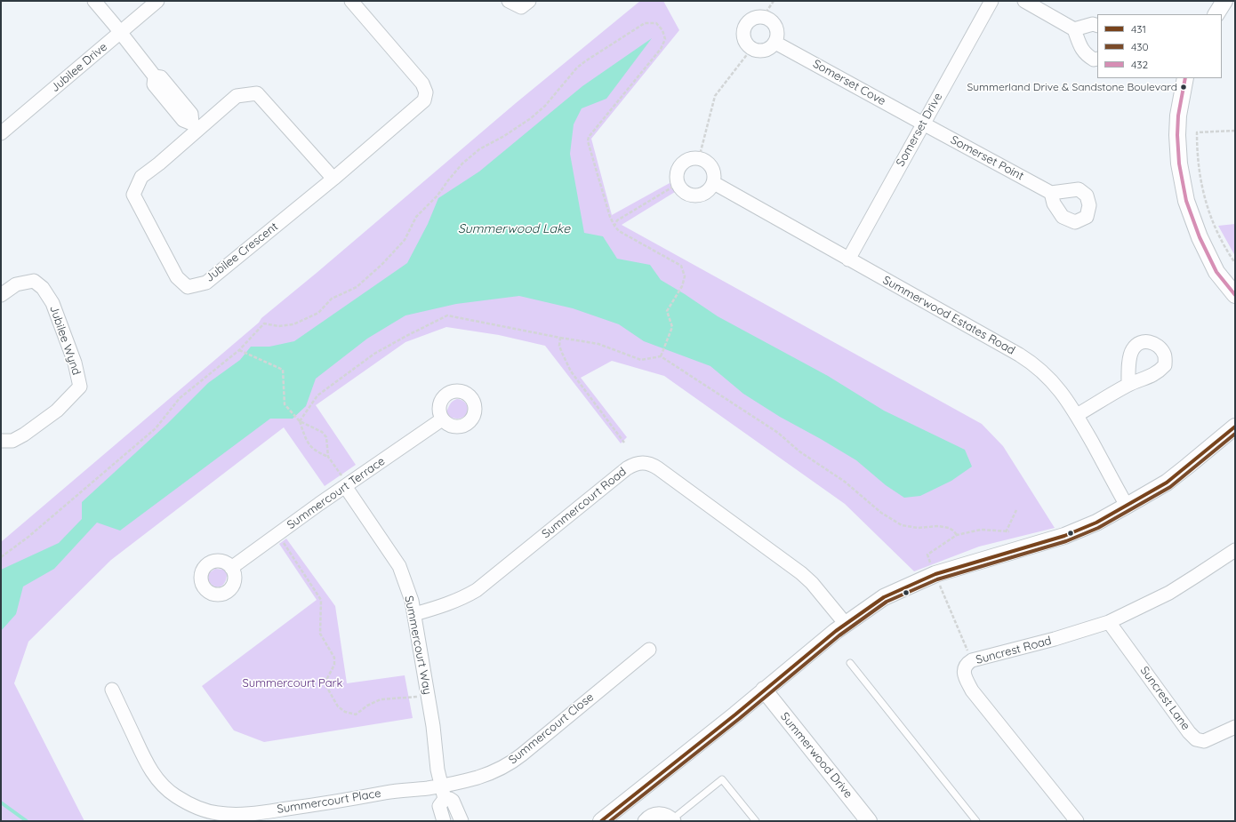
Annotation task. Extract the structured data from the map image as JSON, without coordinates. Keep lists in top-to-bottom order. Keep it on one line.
{"streets":{"street":["Jubilee Drive","Somerset Cove","Somerset Drive","Somerset Point","Jubilee Crescent","Summerwood Estates Road","Jubilee Wynd","Summercourt Terrace","Summercourt Road","Summercourt Way","Suncrest Road","Suncrest Lane","Summercourt Close","Summerwood Drive","Summercourt Place"]},"crossings":[["Somerset Cove","Somerset Drive"],["Somerset Cove","Somerset Point"],["Somerset Drive","Somerset Point"],["Somerset Drive","Summerwood Estates Road"],["Summercourt Terrace","Summercourt Way"],["Summercourt Road","Summercourt Way"],["Summercourt Way","Summercourt Close"],["Summercourt Way","Summercourt Place"],["Suncrest Road","Suncrest Lane"],["Summercourt Close","Summercourt Place"]],"water":["Summerwood Lake"],"parks":["Summercourt Park"],"places":["Summerland Drive & Sandstone Boulevard"],"lines":["transit line 432","transit line 431","transit line 430"],"legend":["431","430","432"]}
